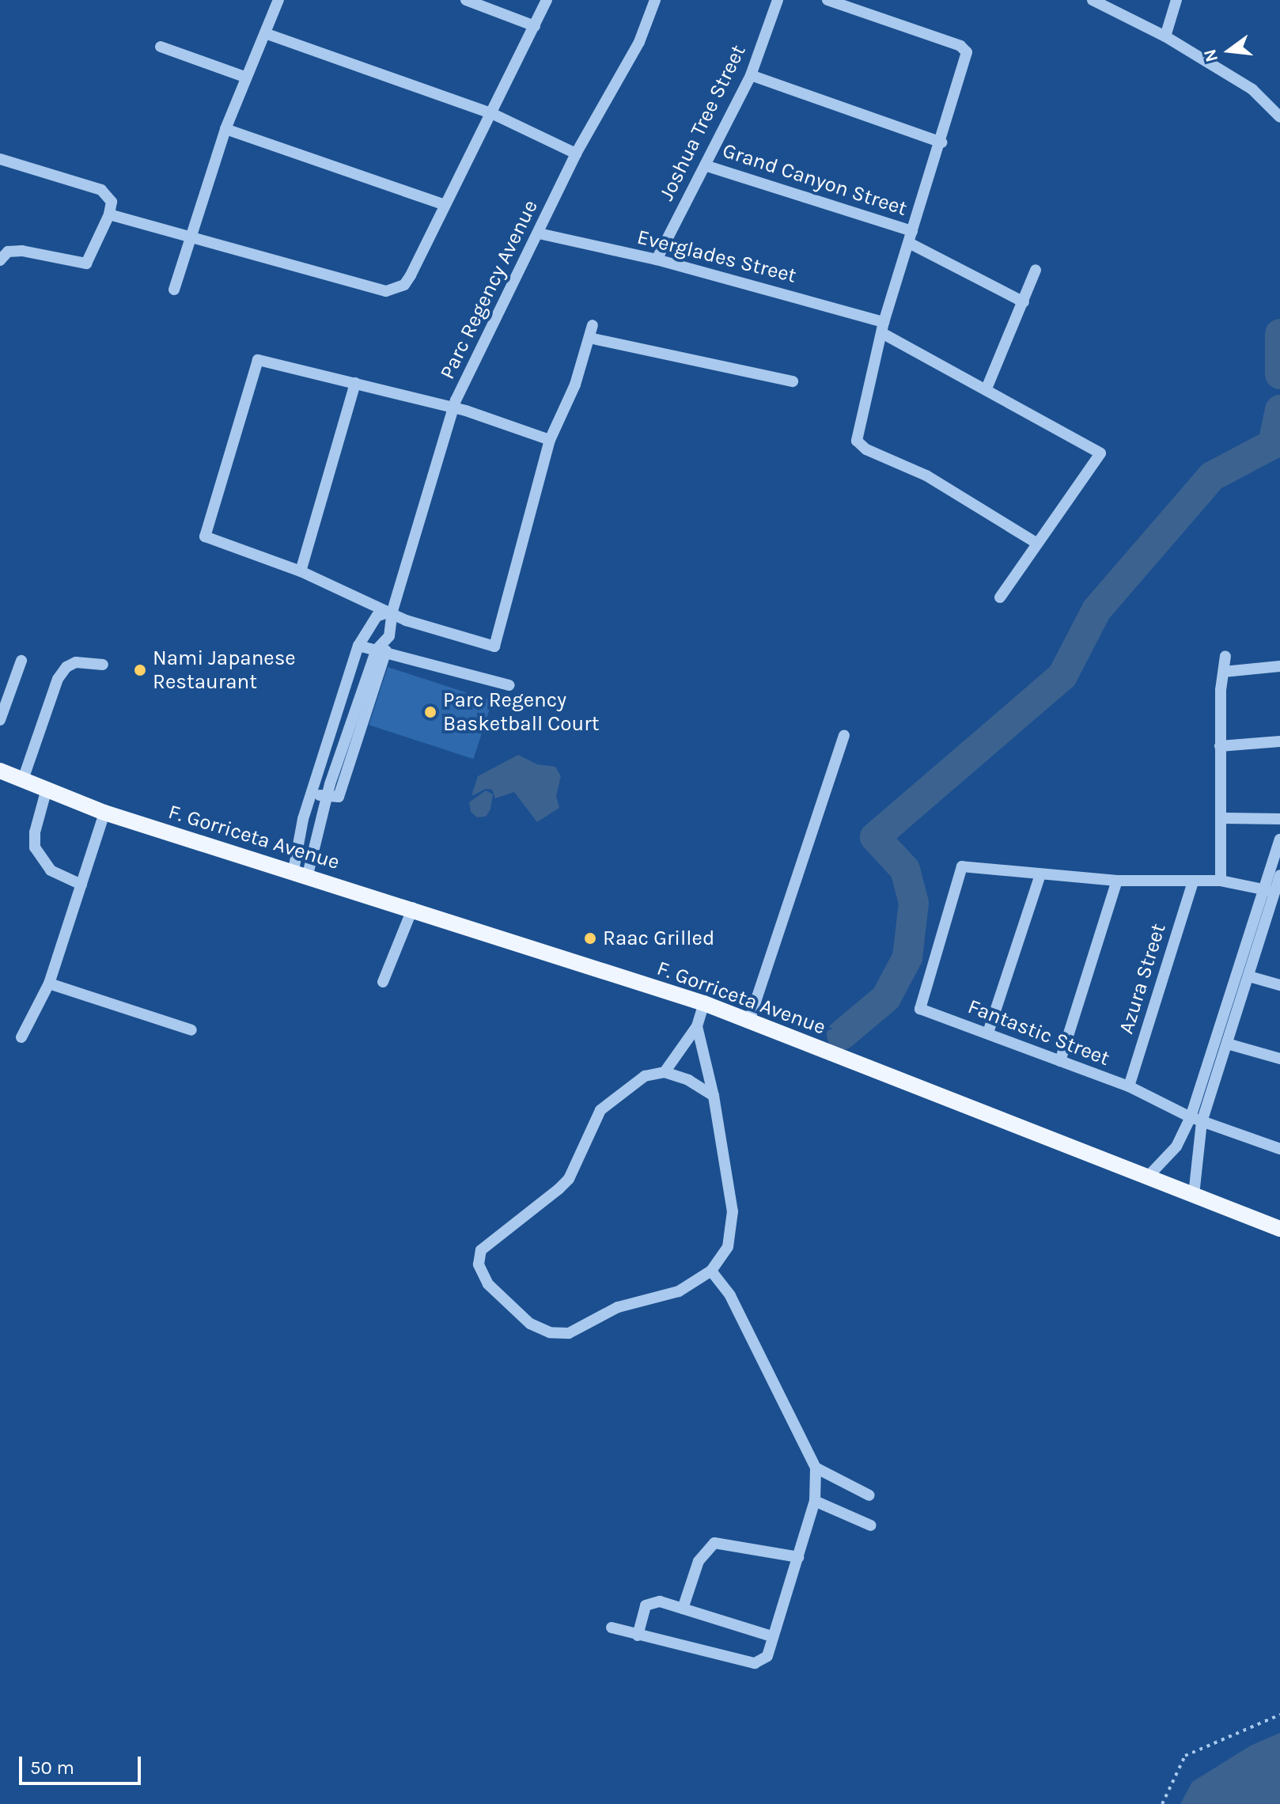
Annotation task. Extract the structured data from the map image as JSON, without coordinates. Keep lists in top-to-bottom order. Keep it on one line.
{"streets":{"main road":["F. Gorriceta Avenue"],"street":["Joshua Tree Street","Grand Canyon Street","Everglades Street","Parc Regency Avenue","Azura Street","Fantastic Street"]},"crossings":[["Joshua Tree Street","Grand Canyon Street"],["Joshua Tree Street","Everglades Street"],["Everglades Street","Parc Regency Avenue"],["Azura Street","Fantastic Street"]],"places":["Nami Japanese Restaurant","Parc Regency Basketball Court","Raac Grilled"],"scale_bar":"50 m","north":"left"}
